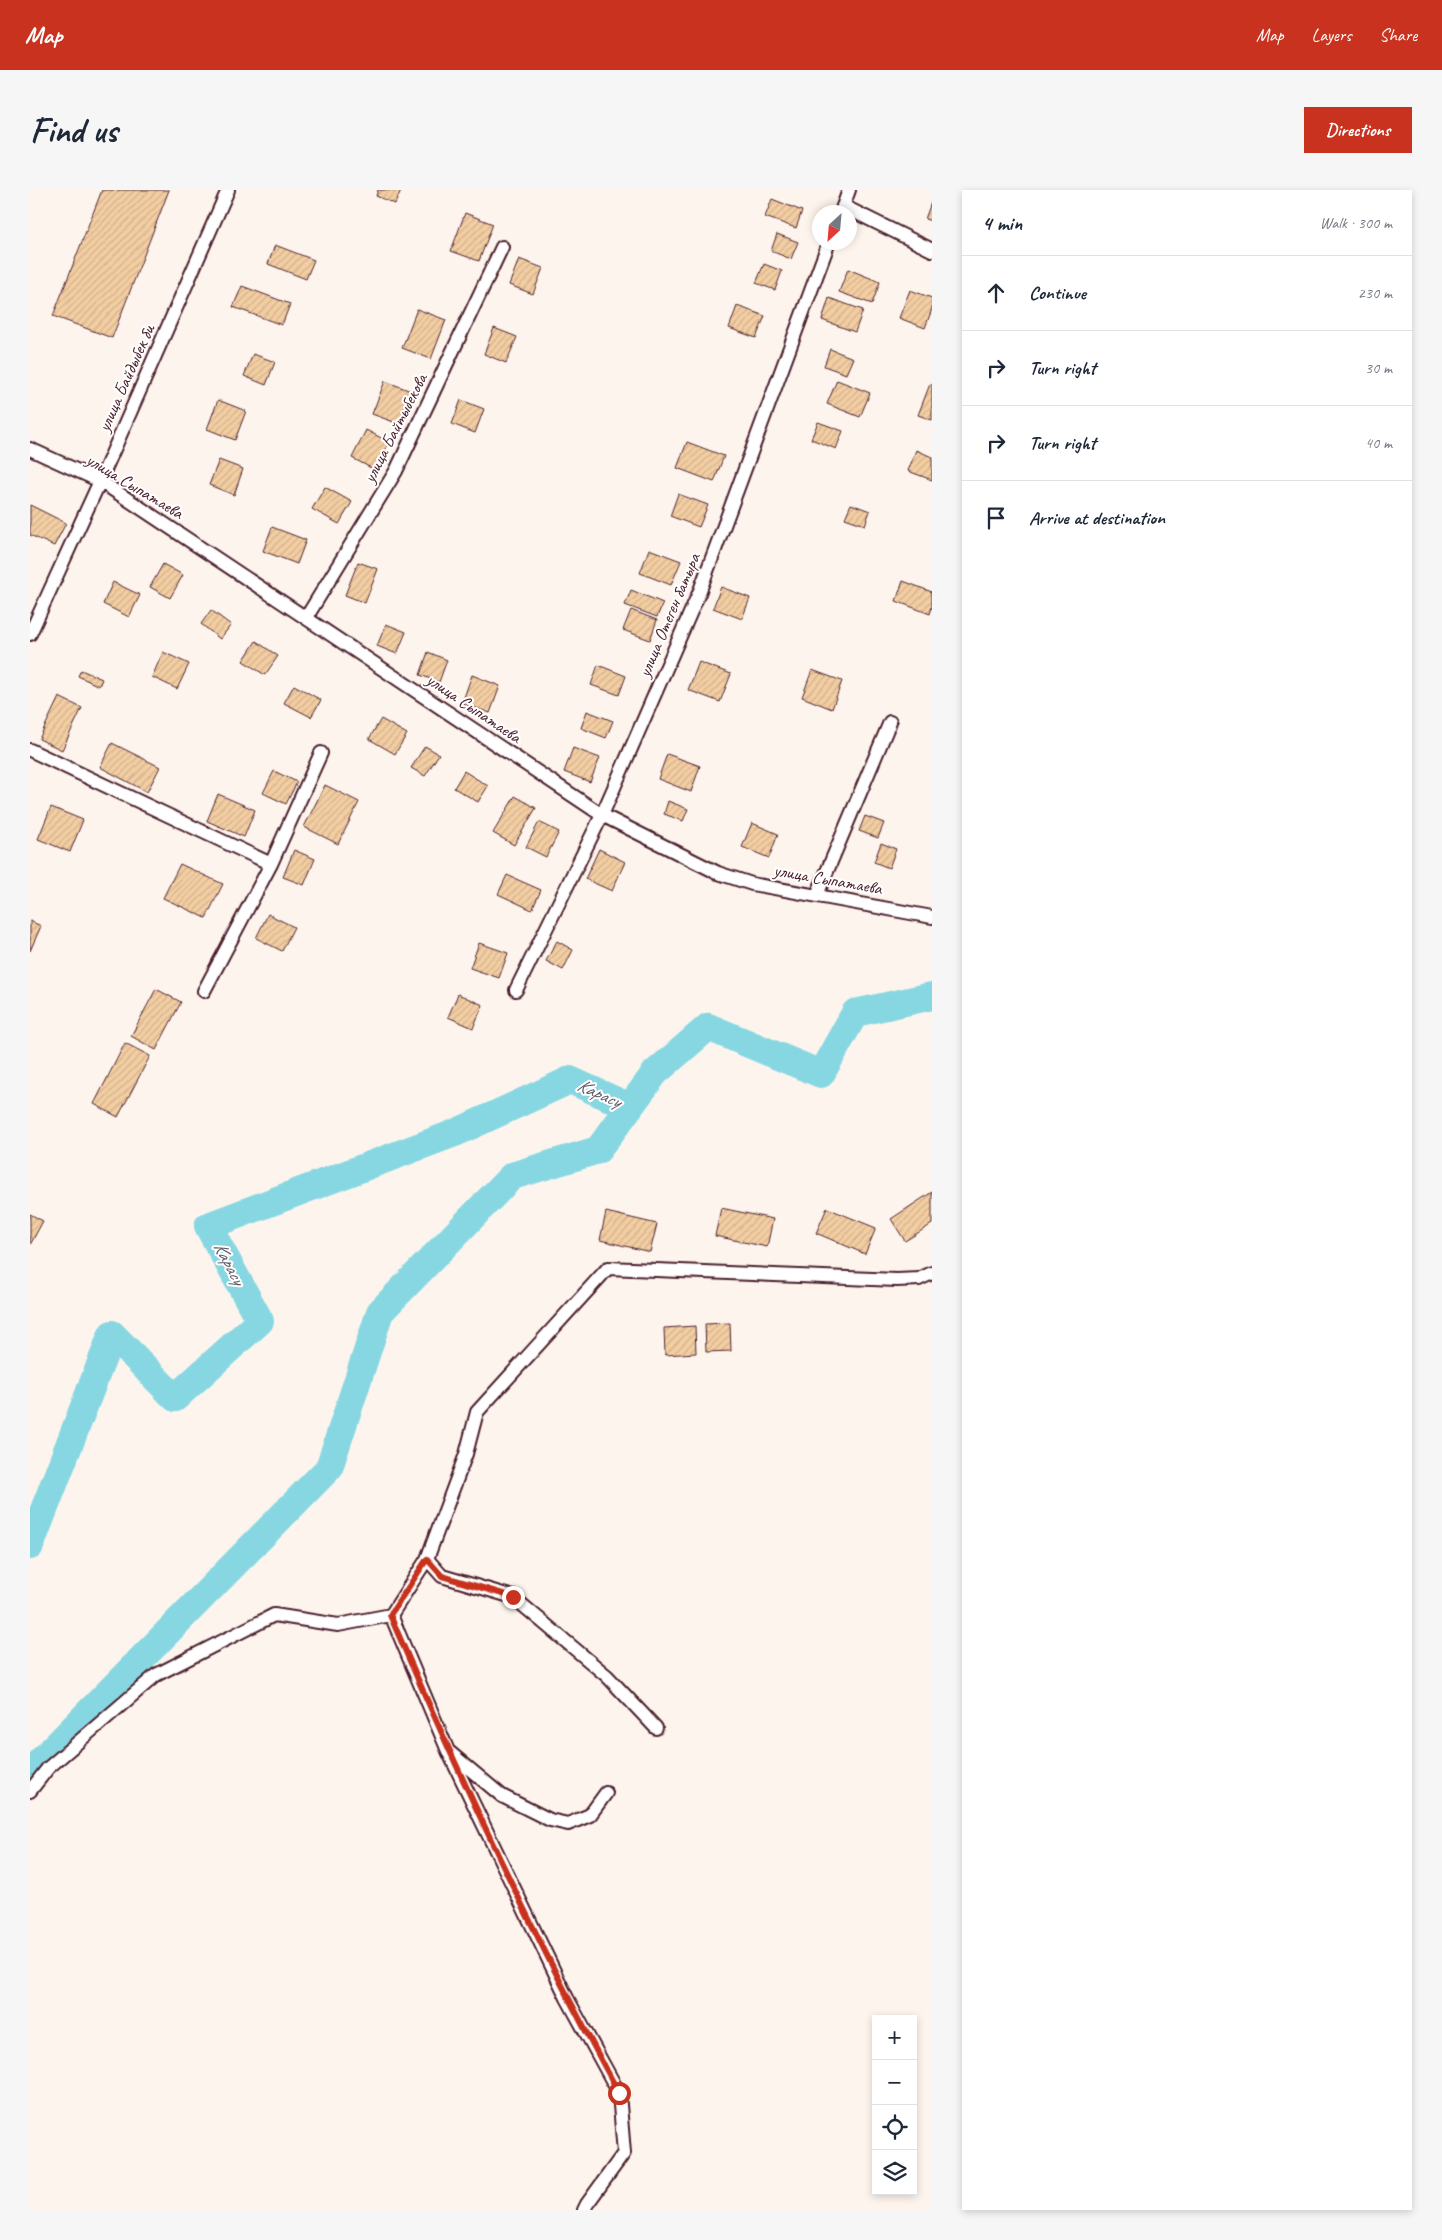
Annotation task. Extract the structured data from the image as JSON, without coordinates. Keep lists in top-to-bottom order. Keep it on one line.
{"streets":{"street":["улица Байдыбек би","улица Байтыбекова","улица Сыпатаева","улица Отеген батыра"]},"crossings":[["улица Байдыбек би","улица Сыпатаева"],["улица Байтыбекова","улица Сыпатаева"],["улица Сыпатаева","улица Отеген батыра"]],"water":["Карасу"],"north":"bottom left","page":{"header":"Map","nav":["Map","Layers","Share"],"buttons":"Directions","title":"Find us","heading":["4 min","Walk · 300 m"],"list":[["Continue","230 m"],["Turn right","30 m"],["Turn right","40 m"],"Arrive at destination"],"map_buttons":["+","−"]}}
